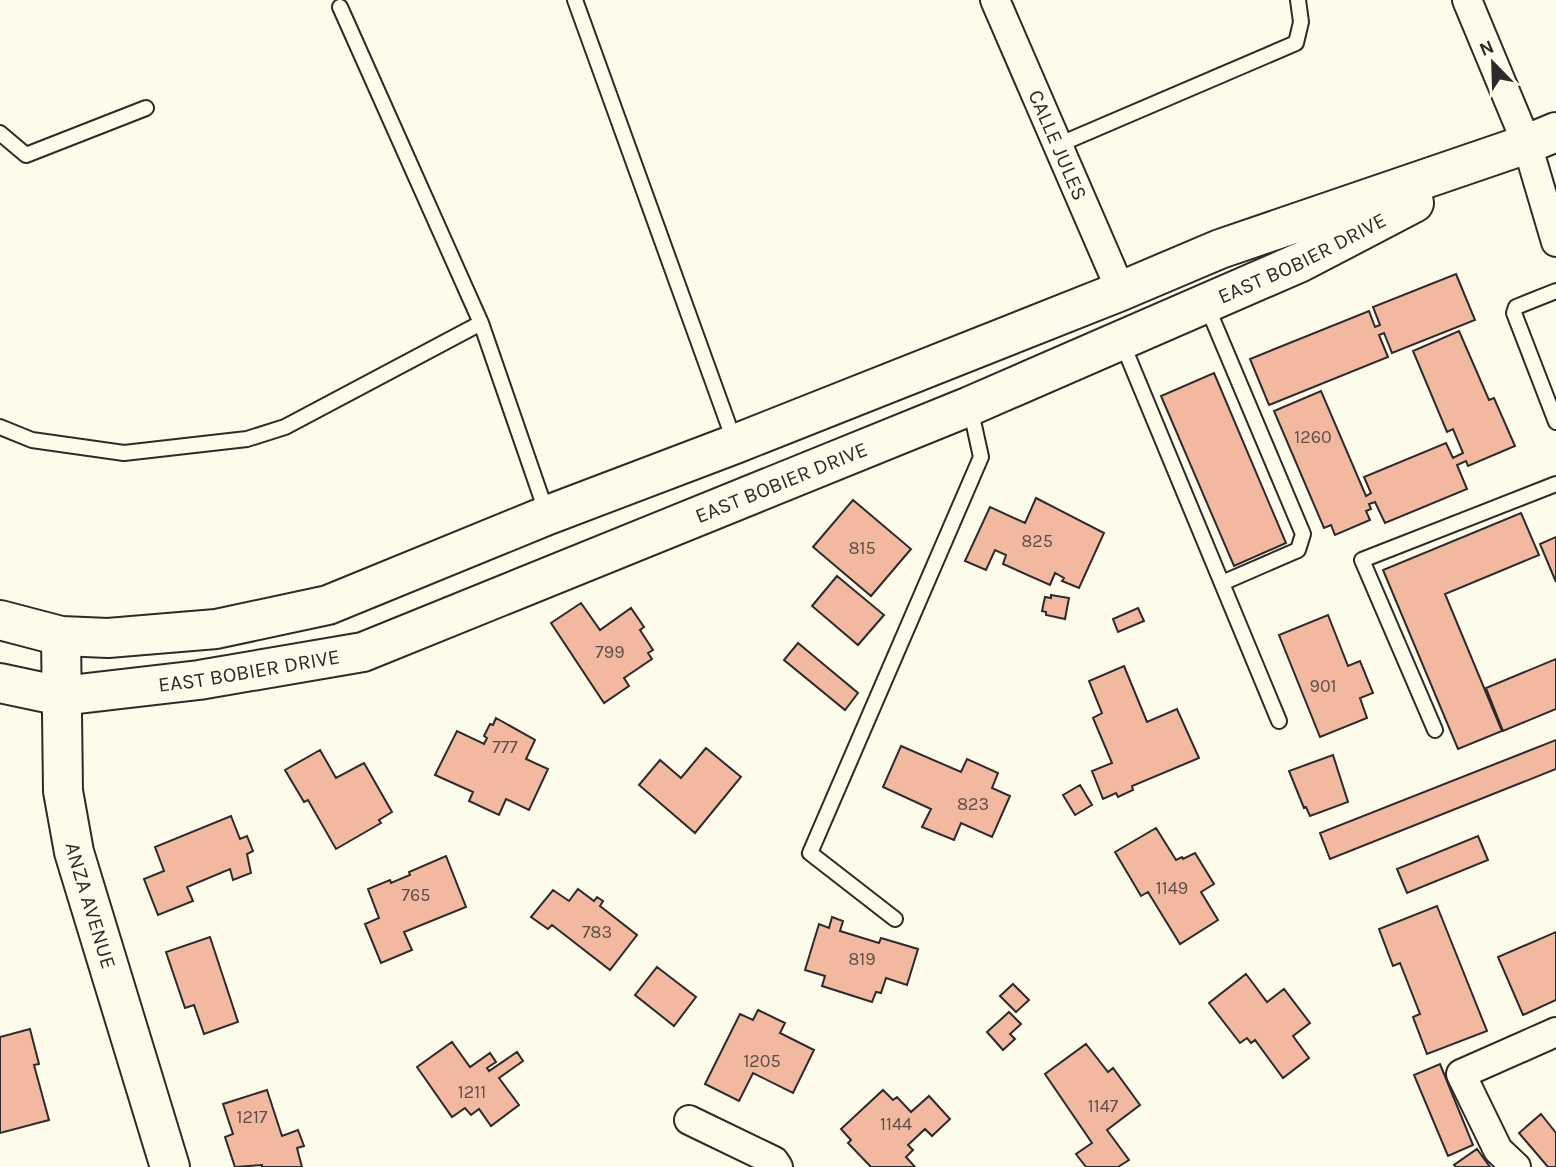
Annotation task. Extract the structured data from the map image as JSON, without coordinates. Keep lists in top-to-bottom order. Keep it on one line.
{"streets":{"main road":["EAST BOBIER DRIVE","ANZA AVENUE"],"street":["CALLE JULES"]},"crossings":[["CALLE JULES","EAST BOBIER DRIVE"],["EAST BOBIER DRIVE","ANZA AVENUE"]],"house_numbers":["1260","825","815","799","901","777","823","1149","765","783","819","1205","1211","1147","1217","1144"],"north":"top left"}
